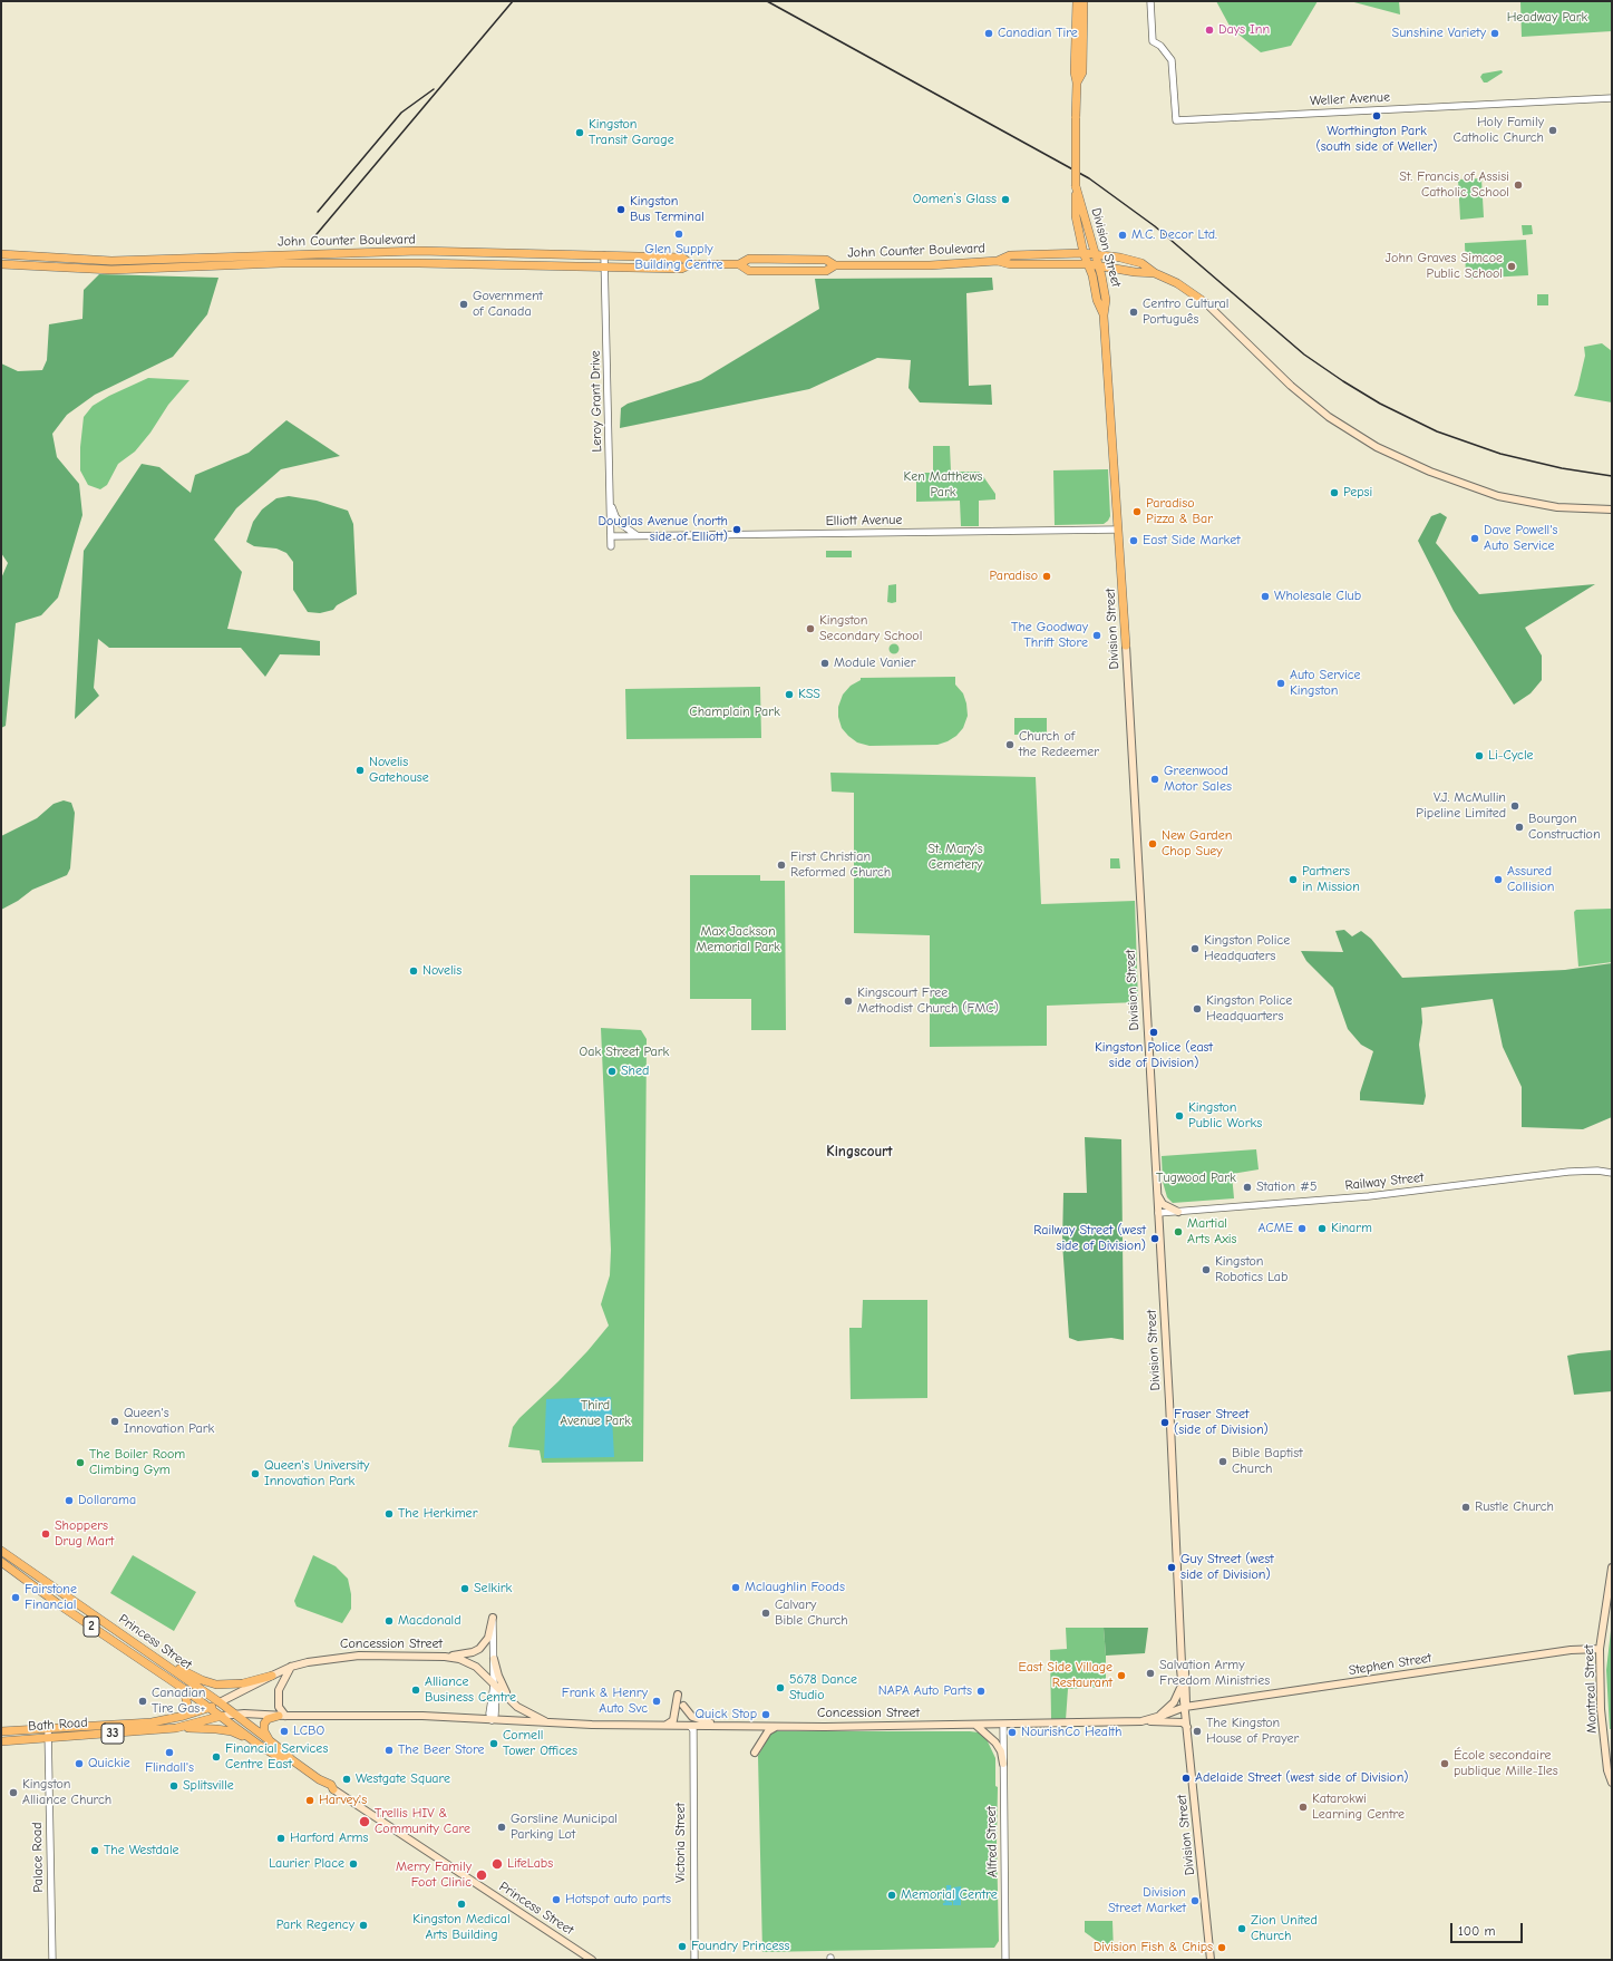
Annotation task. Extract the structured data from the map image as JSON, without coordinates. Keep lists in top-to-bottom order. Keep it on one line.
{"streets":{"main road":["John Counter Boulevard","Division Street","2","Princess Street","Concession Street","Stephen Street","Montreal Street","Bath Road","33"],"street":["Weller Avenue","Leroy Grant Drive","Elliott Avenue","Railway Street","Alfred Street","Victoria Street","Palace Road"]},"crossings":[["John Counter Boulevard","Leroy Grant Drive"],["Division Street","Elliott Avenue"],["Division Street","Railway Street"],["Division Street","Concession Street"],["Division Street","Stephen Street"],["Leroy Grant Drive","Elliott Avenue"],["Princess Street","Concession Street"],["Princess Street","Bath Road"],["Concession Street","Stephen Street"],["Concession Street","Bath Road"],["Concession Street","Alfred Street"],["Concession Street","Victoria Street"],["Stephen Street","Montreal Street"],["Bath Road","Palace Road"]],"districts":["Kingscourt"],"parks":["Headway Park","Ken Matthews Park","Champlain Park","St. Mary's Cemetery","Max Jackson Memorial Park","Oak Street Park","Tugwood Park","Third Avenue Park"],"places":["Days Inn","Canadian Tire","Sunshine Variety","Worthington Park (south side of Weller)","Holy Family Catholic Church","Kingston Transit Garage","St. Francis of Assisi Catholic School","Oomen’s Glass","Kingston Bus Terminal","Glen Supply Building Centre","M.C. Decor Ltd.","John Graves Simcoe Public School","Government of Canada","Centro Cultural Português","Pepsi","Paradiso Pizza & Bar","Douglas Avenue (north side of Elliott)","Dave Powell's Auto Service","East Side Market","Paradiso","Wholesale Club","Kingston Secondary School","The Goodway Thrift Store","Module Vanier","Auto Service Kingston","KSS","Church of the Redeemer","Li-Cycle","Novelis Gatehouse","Greenwood Motor Sales","V.J. McMullin Pipeline Limited","Bourgon Construction","New Garden Chop Suey","First Christian Reformed Church","Partners in Mission","Assured Collision","Kingston Police Headquaters","Novelis","Kingscourt Free Methodist Church (FMC)","Kingston Police Headquarters","Kingston Police (east side of Division)","Shed","Kingston Public Works","Station #5","ACME","Kinarm","Martial Arts Axis","Railway Street (west side of Division)","Kingston Robotics Lab","Queen's Innovation Park","Fraser Street (side of Division)","Bible Baptist Church","The Boiler Room Climbing Gym","Queen's University Innovation Park","Dollarama","Rustle Church","The Herkimer","Shoppers Drug Mart","Guy Street (west side of Division)","Mclaughlin Foods","Selkirk","Fairstone Financial","Calvary Bible Church","Macdonald","Salvation Army Freedom Ministries","East Side Village Restaurant","5678 Dance Studio","Alliance Business Centre","NAPA Auto Parts","Canadian Tire Gas+","Frank & Henry Auto Svc","Quick Stop","LCBO","The Kingston House of Prayer","NourishCo Health","Cornell Tower Offices","The Beer Store","Flindall's","Financial Services Centre East","Quickie","École secondaire publique Mille-Iles","Adelaide Street (west side of Division)","Westgate Square","Splitsville","Kingston Alliance Church","Harvey's","Katarokwi Learning Centre","Trellis HIV & Community Care","Gorsline Municipal Parking Lot","Harford Arms","The Westdale","Laurier Place","LifeLabs","Merry Family Foot Clinic","Memorial Centre","Hotspot auto parts","Division Street Market","Kingston Medical Arts Building","Park Regency","Zion United Church","Foundry Princess","Division Fish & Chips"],"scale_bar":"100 m"}
